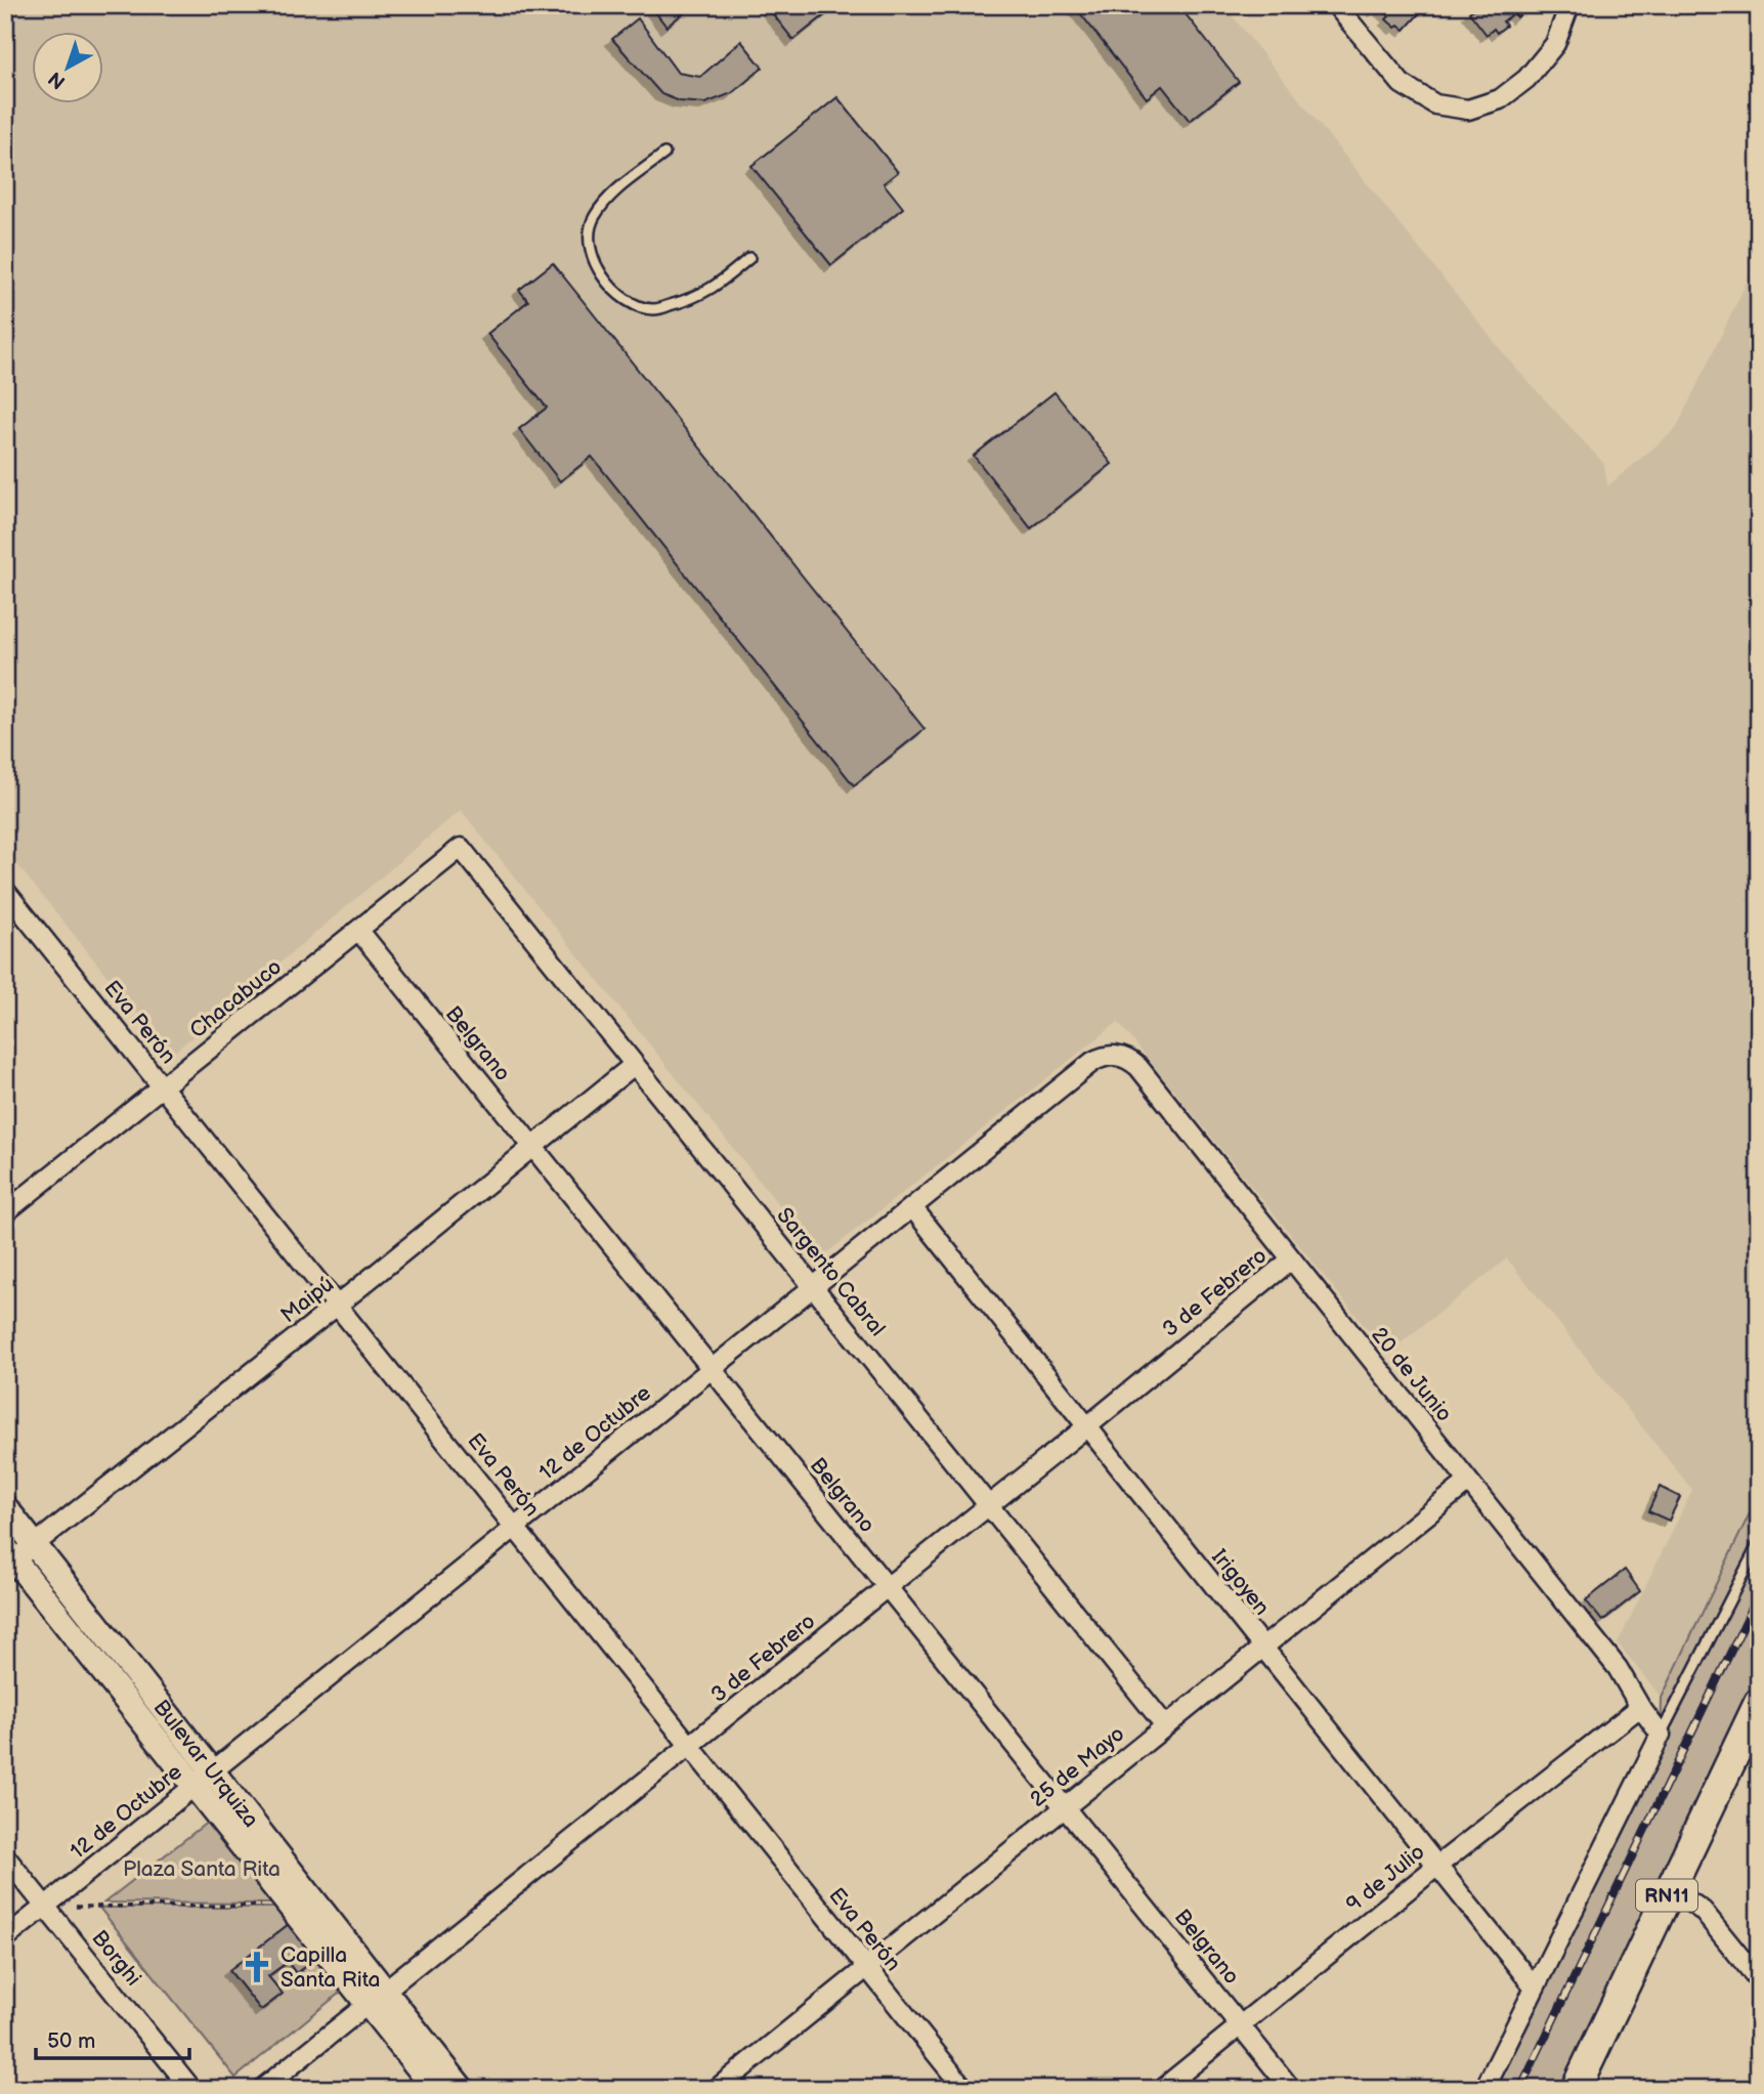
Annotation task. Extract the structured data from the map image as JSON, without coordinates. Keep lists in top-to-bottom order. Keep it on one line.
{"streets":{"main road":["RN11"],"street":["Chacabuco","Eva Perón","Belgrano","Sargento Cabral","3 de Febrero","Maipú","20 de Junio","12 de Octubre","Irigoyen","Bulevar Urquiza","25 de Mayo","9 de Julio","Borghi"]},"crossings":[["Chacabuco","Eva Perón"],["Chacabuco","Belgrano"],["Chacabuco","Sargento Cabral"],["Eva Perón","3 de Febrero"],["Eva Perón","Maipú"],["Eva Perón","12 de Octubre"],["Eva Perón","25 de Mayo"],["Belgrano","3 de Febrero"],["Belgrano","Maipú"],["Belgrano","12 de Octubre"],["Belgrano","25 de Mayo"],["Belgrano","9 de Julio"],["Sargento Cabral","3 de Febrero"],["Sargento Cabral","Maipú"],["Sargento Cabral","12 de Octubre"],["Sargento Cabral","25 de Mayo"],["3 de Febrero","20 de Junio"],["3 de Febrero","Irigoyen"],["3 de Febrero","Bulevar Urquiza"],["Maipú","Bulevar Urquiza"],["20 de Junio","12 de Octubre"],["20 de Junio","25 de Mayo"],["20 de Junio","9 de Julio"],["12 de Octubre","Irigoyen"],["12 de Octubre","Bulevar Urquiza"],["12 de Octubre","Borghi"],["Irigoyen","25 de Mayo"],["Irigoyen","9 de Julio"]],"parks":["Plaza Santa Rita"],"places":{"church":["Capilla Santa Rita"]},"scale_bar":"50 m","north":"bottom left"}
